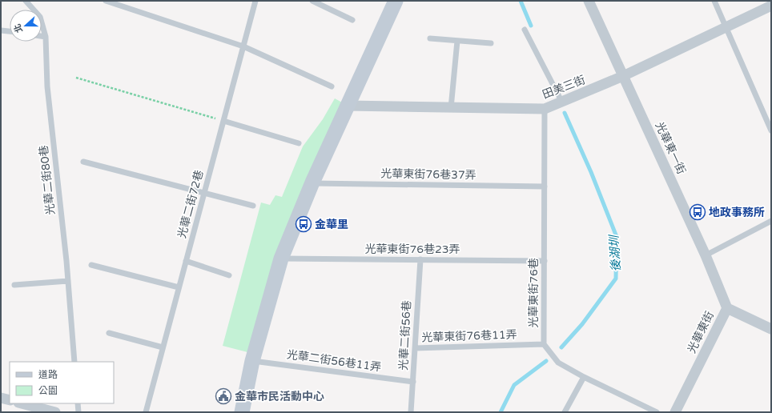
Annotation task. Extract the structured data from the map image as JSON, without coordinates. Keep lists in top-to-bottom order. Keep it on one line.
{"streets":{"street":["田美三街","光華東一街","光華東街"],"lane":["光華東街76巷37弄","光華二街80巷","光華二街72巷","光華東街76巷23弄","光華東街76巷","光華二街56巷","光華東街76巷11弄","光華二街56巷11弄"]},"crossings":[["田美三街","光華東一街"],["田美三街","光華東街76巷"],["光華東一街","光華東街"],["光華東街76巷37弄","光華東街76巷"],["光華東街76巷23弄","光華東街76巷"],["光華東街76巷23弄","光華二街56巷"],["光華東街76巷","光華東街76巷11弄"],["光華二街56巷","光華東街76巷11弄"],["光華二街56巷","光華二街56巷11弄"]],"water":["後湖圳"],"places":{"bus stop":["地政事務所","金華里"],"public building":["金華市民活動中心"]},"legend":["道路","公園"],"north":"left"}
